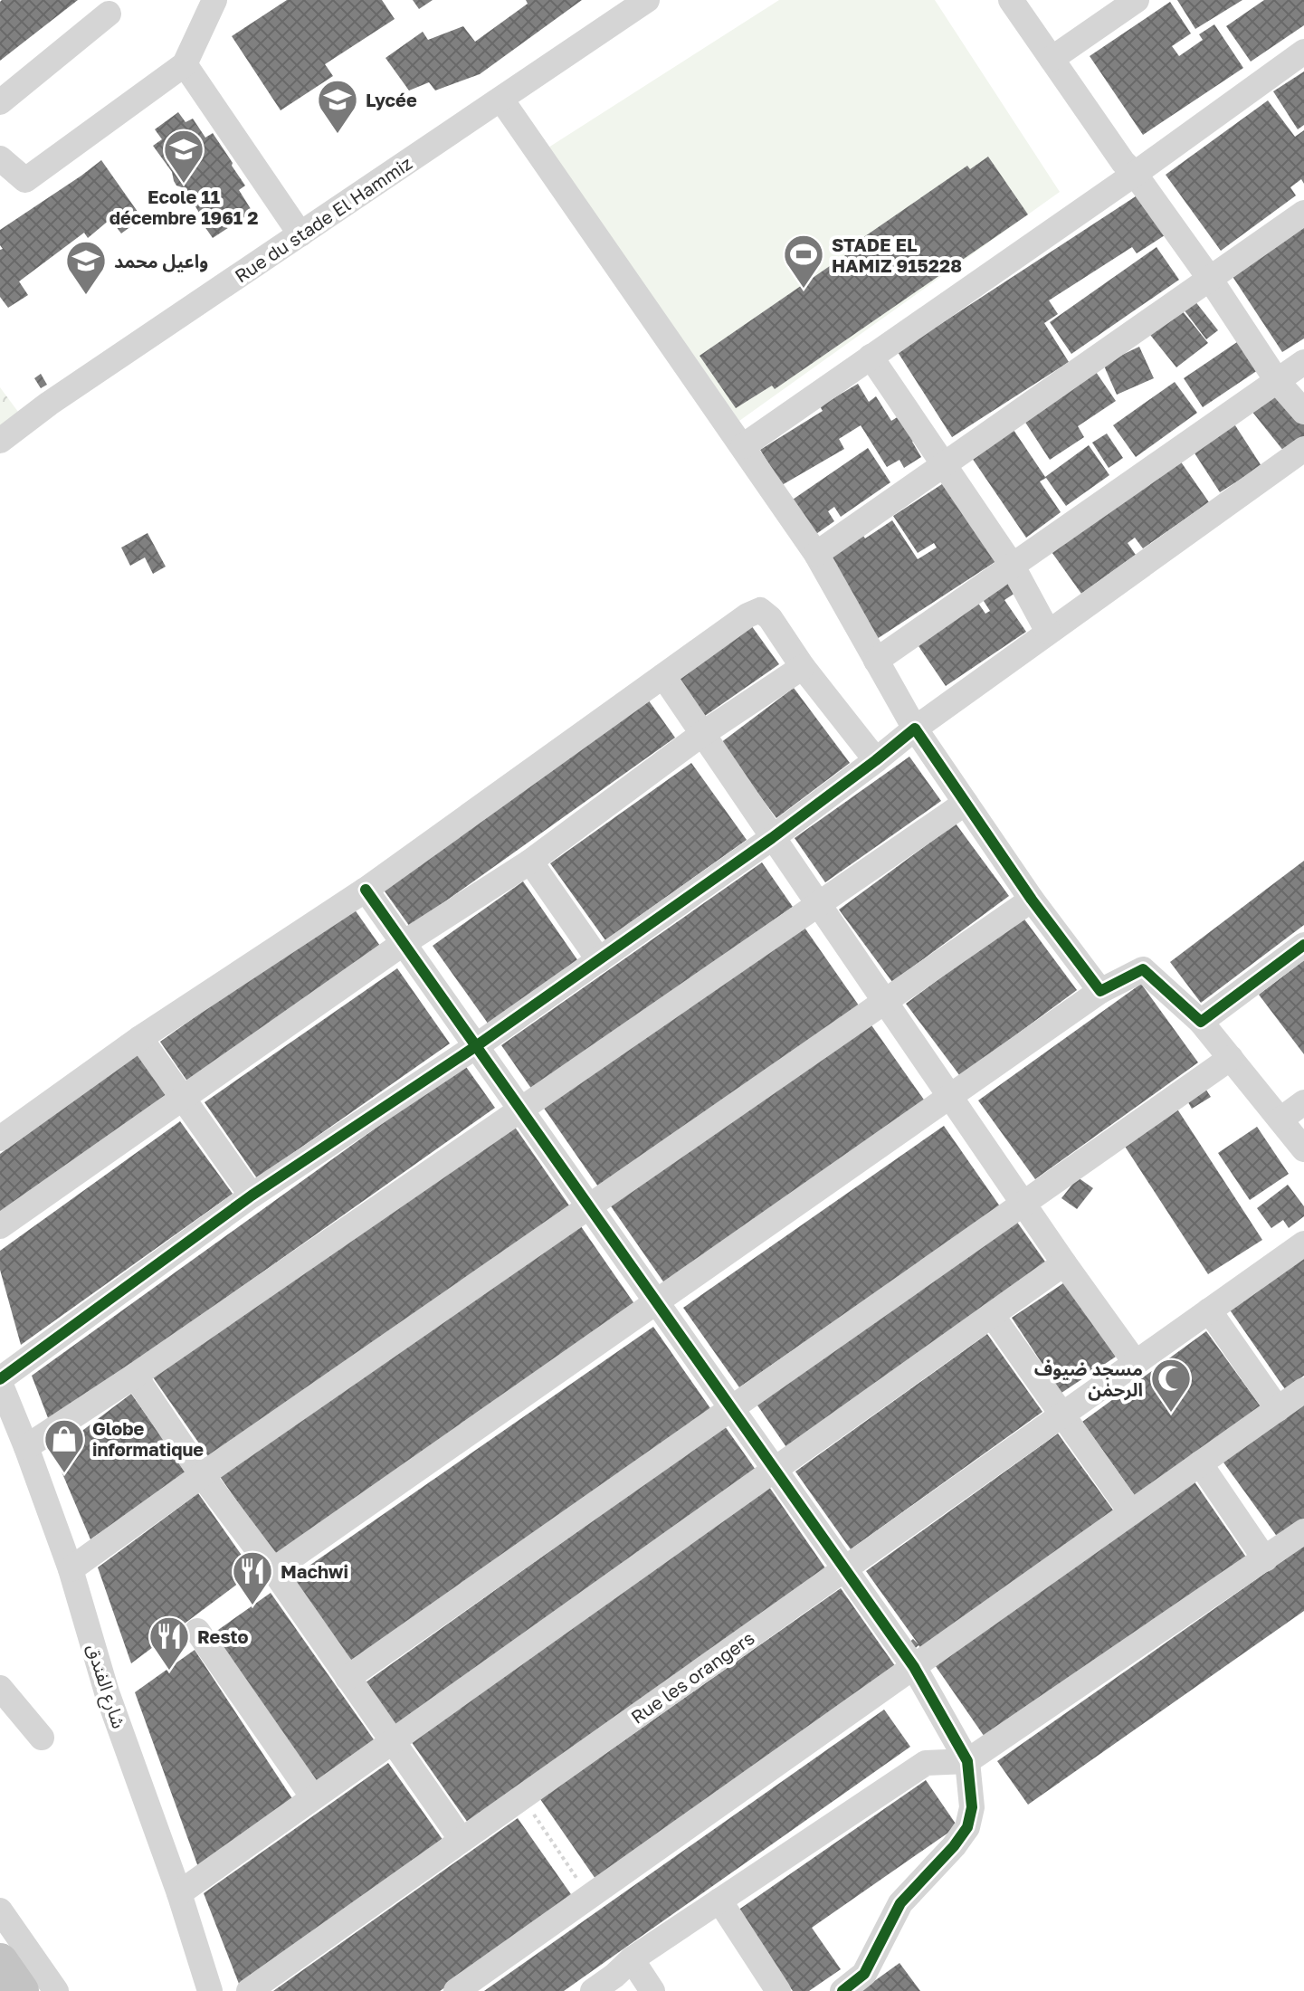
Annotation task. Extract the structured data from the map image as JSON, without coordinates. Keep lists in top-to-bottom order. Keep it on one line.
{"streets":{"street":["Rue du stade El Hammiz","Rue les orangers","شارع الفندق"]},"places":{"school or university":["Lycée","Ecole 11 décembre 1961 2","واعيل محمد"],"sports":["STADE EL HAMIZ 915228"],"mosque":["مسجد ضيوف الرحمٰن"],"shop":["Globe informatique"],"restaurant":["Machwi","Resto"]}}
